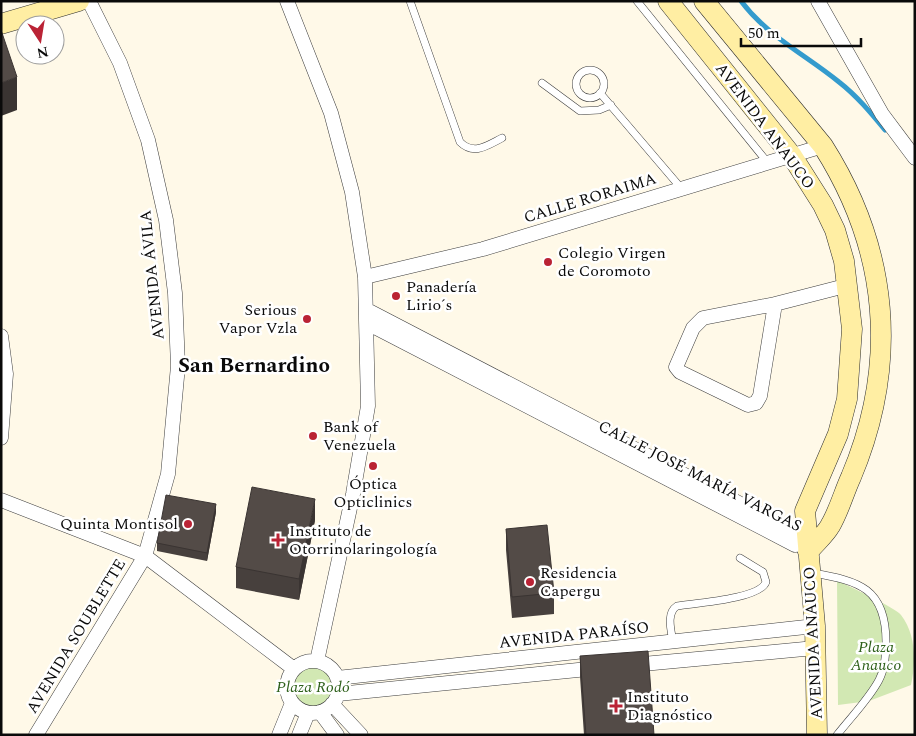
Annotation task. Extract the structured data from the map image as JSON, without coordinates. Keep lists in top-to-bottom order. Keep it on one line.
{"streets":{"main road":["AVENIDA ANAUCO"],"street":["CALLE RORAIMA","AVENIDA ÁVILA","CALLE JOSÉ MARÍA VARGAS","AVENIDA PARAÍSO","AVENIDA SOUBLETTE"]},"crossings":[["AVENIDA ANAUCO","CALLE RORAIMA"],["AVENIDA ANAUCO","CALLE JOSÉ MARÍA VARGAS"],["AVENIDA ANAUCO","AVENIDA PARAÍSO"],["AVENIDA ÁVILA","AVENIDA SOUBLETTE"]],"districts":["San Bernardino"],"parks":["Plaza Anauco","Plaza Rodó"],"places":{"other":["Colegio Virgen de Coromoto","Panadería Lirio´s","Serious Vapor Vzla","Bank of Venezuela","Óptica Opticlinics","Quinta Montisol","Residencia Capergu"],"health":["Instituto de Otorrinolaringología","Instituto Diagnóstico"]},"scale_bar":"50 m","north":"bottom"}
